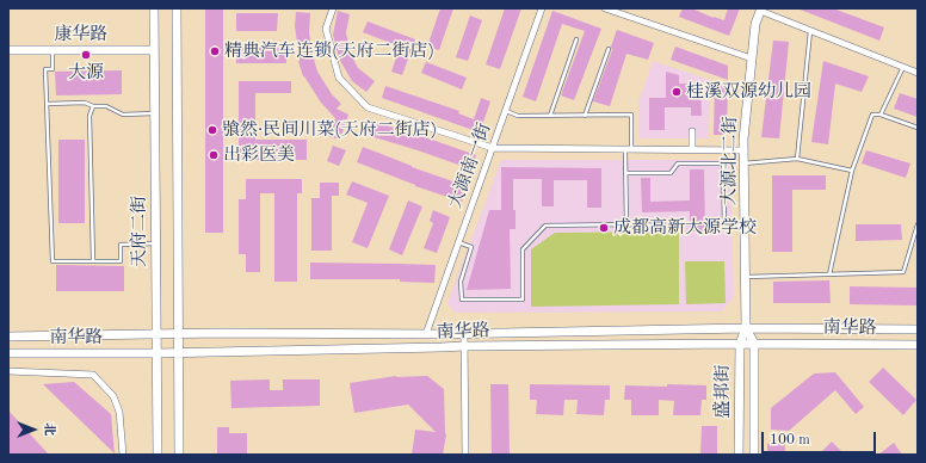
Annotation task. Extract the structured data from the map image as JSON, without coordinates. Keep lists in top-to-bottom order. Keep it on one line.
{"streets":{"main road":["康华路","大源北二街","天府二街","南华路","盛邦街"],"street":["大源南一街"]},"crossings":[["康华路","天府二街"],["大源北二街","南华路"],["大源北二街","盛邦街"],["大源南一街","南华路"],["天府二街","南华路"],["南华路","盛邦街"]],"places":["精典汽车连锁(天府二街店)","大源","桂溪双源幼儿园","飸然·民间川菜(天府二街店)","出彩医美","成都高新大源学校"],"scale_bar":"100 m","north":"right"}
